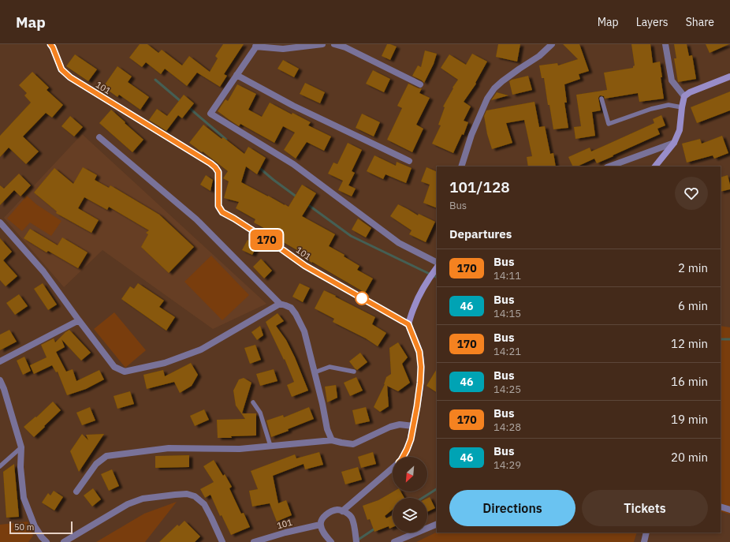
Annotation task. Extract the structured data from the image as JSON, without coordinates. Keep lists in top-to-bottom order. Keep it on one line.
{"streets":{"street":["101"]},"lines":["bus line 170"],"scale_bar":"50 m","north":"bottom left","page":{"header":"Map","nav":["Map","Layers","Share"],"on_map":"170","heading":[["101/128","Bus"],"Departures"],"list":[{"mark":"170","name":"Bus","note":"14:11","value":"2 min"},{"mark":"46","name":"Bus","note":"14:15","value":"6 min"},{"mark":"170","name":"Bus","note":"14:21","value":"12 min"},{"mark":"46","name":"Bus","note":"14:25","value":"16 min"},{"mark":"170","name":"Bus","note":"14:28","value":"19 min"},{"mark":"46","name":"Bus","note":"14:29","value":"20 min"}],"buttons":["Directions","Tickets"],"scale":"50 m"}}
